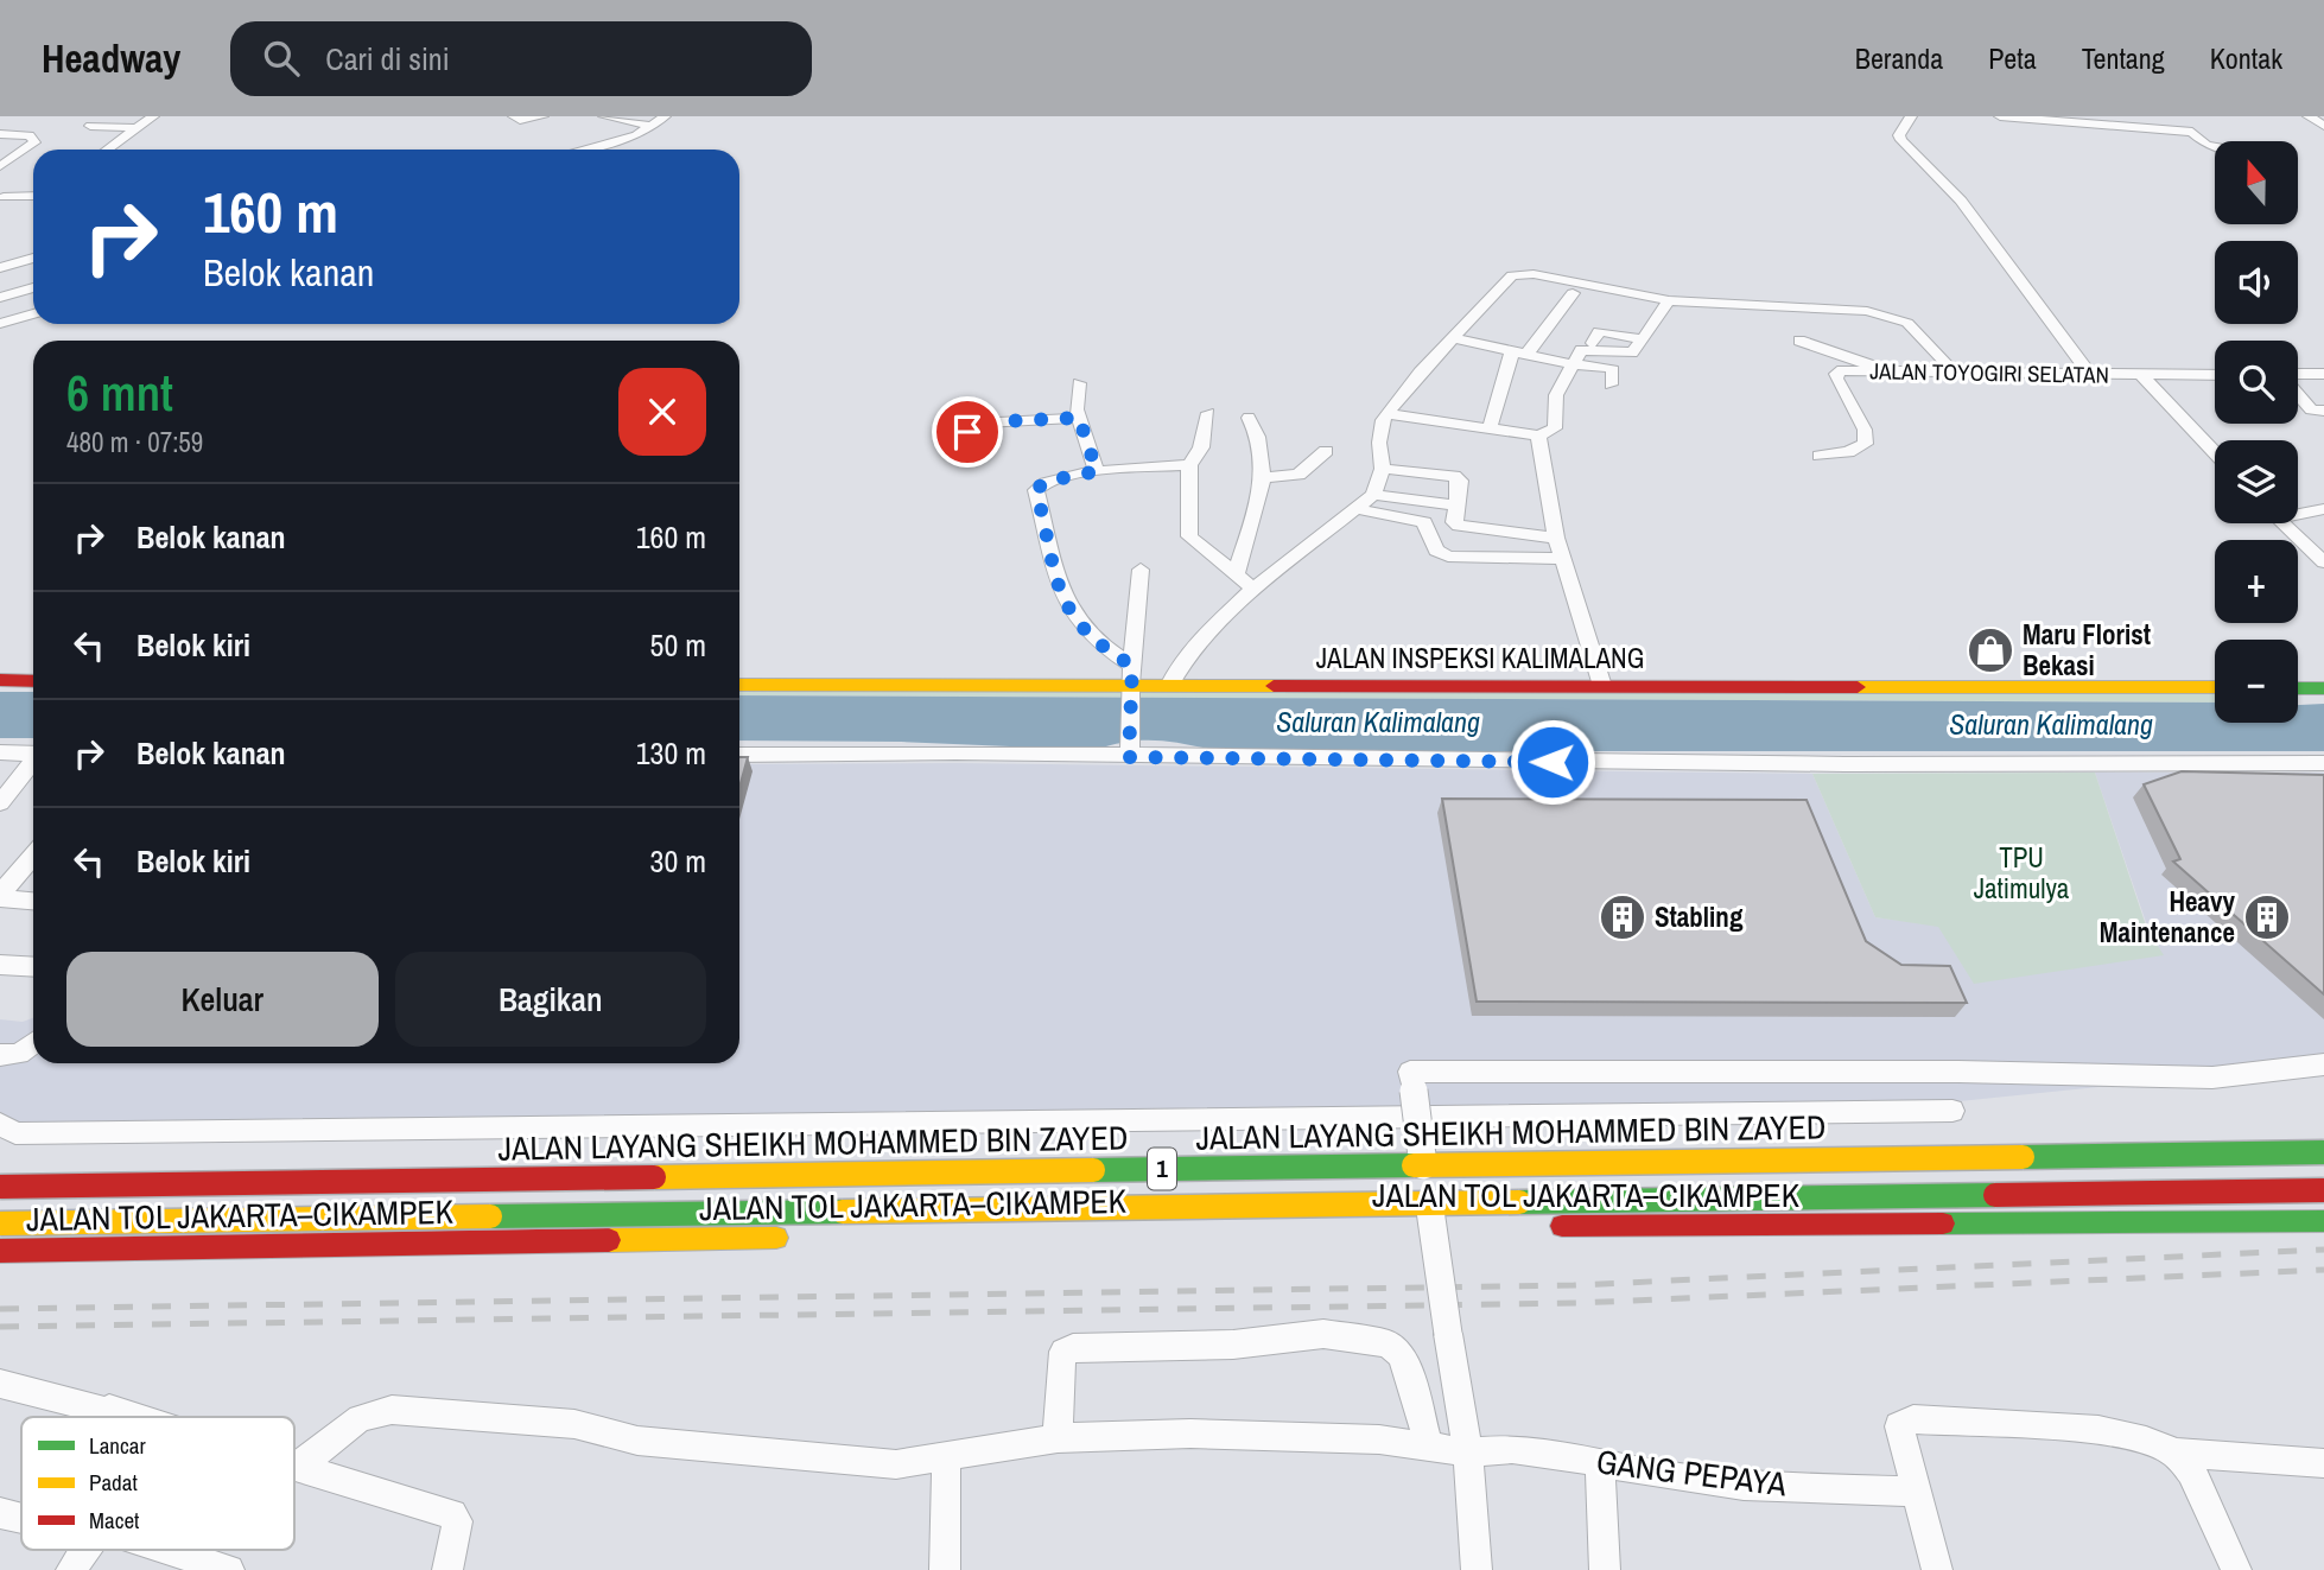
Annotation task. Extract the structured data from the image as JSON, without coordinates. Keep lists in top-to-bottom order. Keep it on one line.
{"streets":{"main road":["JALAN INSPEKSI KALIMALANG","JALAN LAYANG SHEIKH MOHAMMED BIN ZAYED","1","JALAN TOL JAKARTA–CIKAMPEK"],"street":["JALAN TOYOGIRI SELATAN","GANG PEPAYA"]},"water":["Saluran Kalimalang"],"parks":["TPU Jatimulya"],"places":{"shop":["Maru Florist Bekasi"],"building":["Stabling","Heavy Maintenance"]},"legend":["Lancar","Padat","Macet"],"north":"top","page":{"header":"Headway","search":"Cari di sini","nav":["Beranda","Peta","Tentang","Kontak"],"map_buttons":["+","−"],"turn":["160 m","Belok kanan"],"heading":["6 mnt","480 m · 07:59"],"list":[{"name":"Belok kanan","value":"160 m"},{"name":"Belok kiri","value":"50 m"},{"name":"Belok kanan","value":"130 m"},{"name":"Belok kiri","value":"30 m"}],"buttons":["Keluar","Bagikan"]}}
